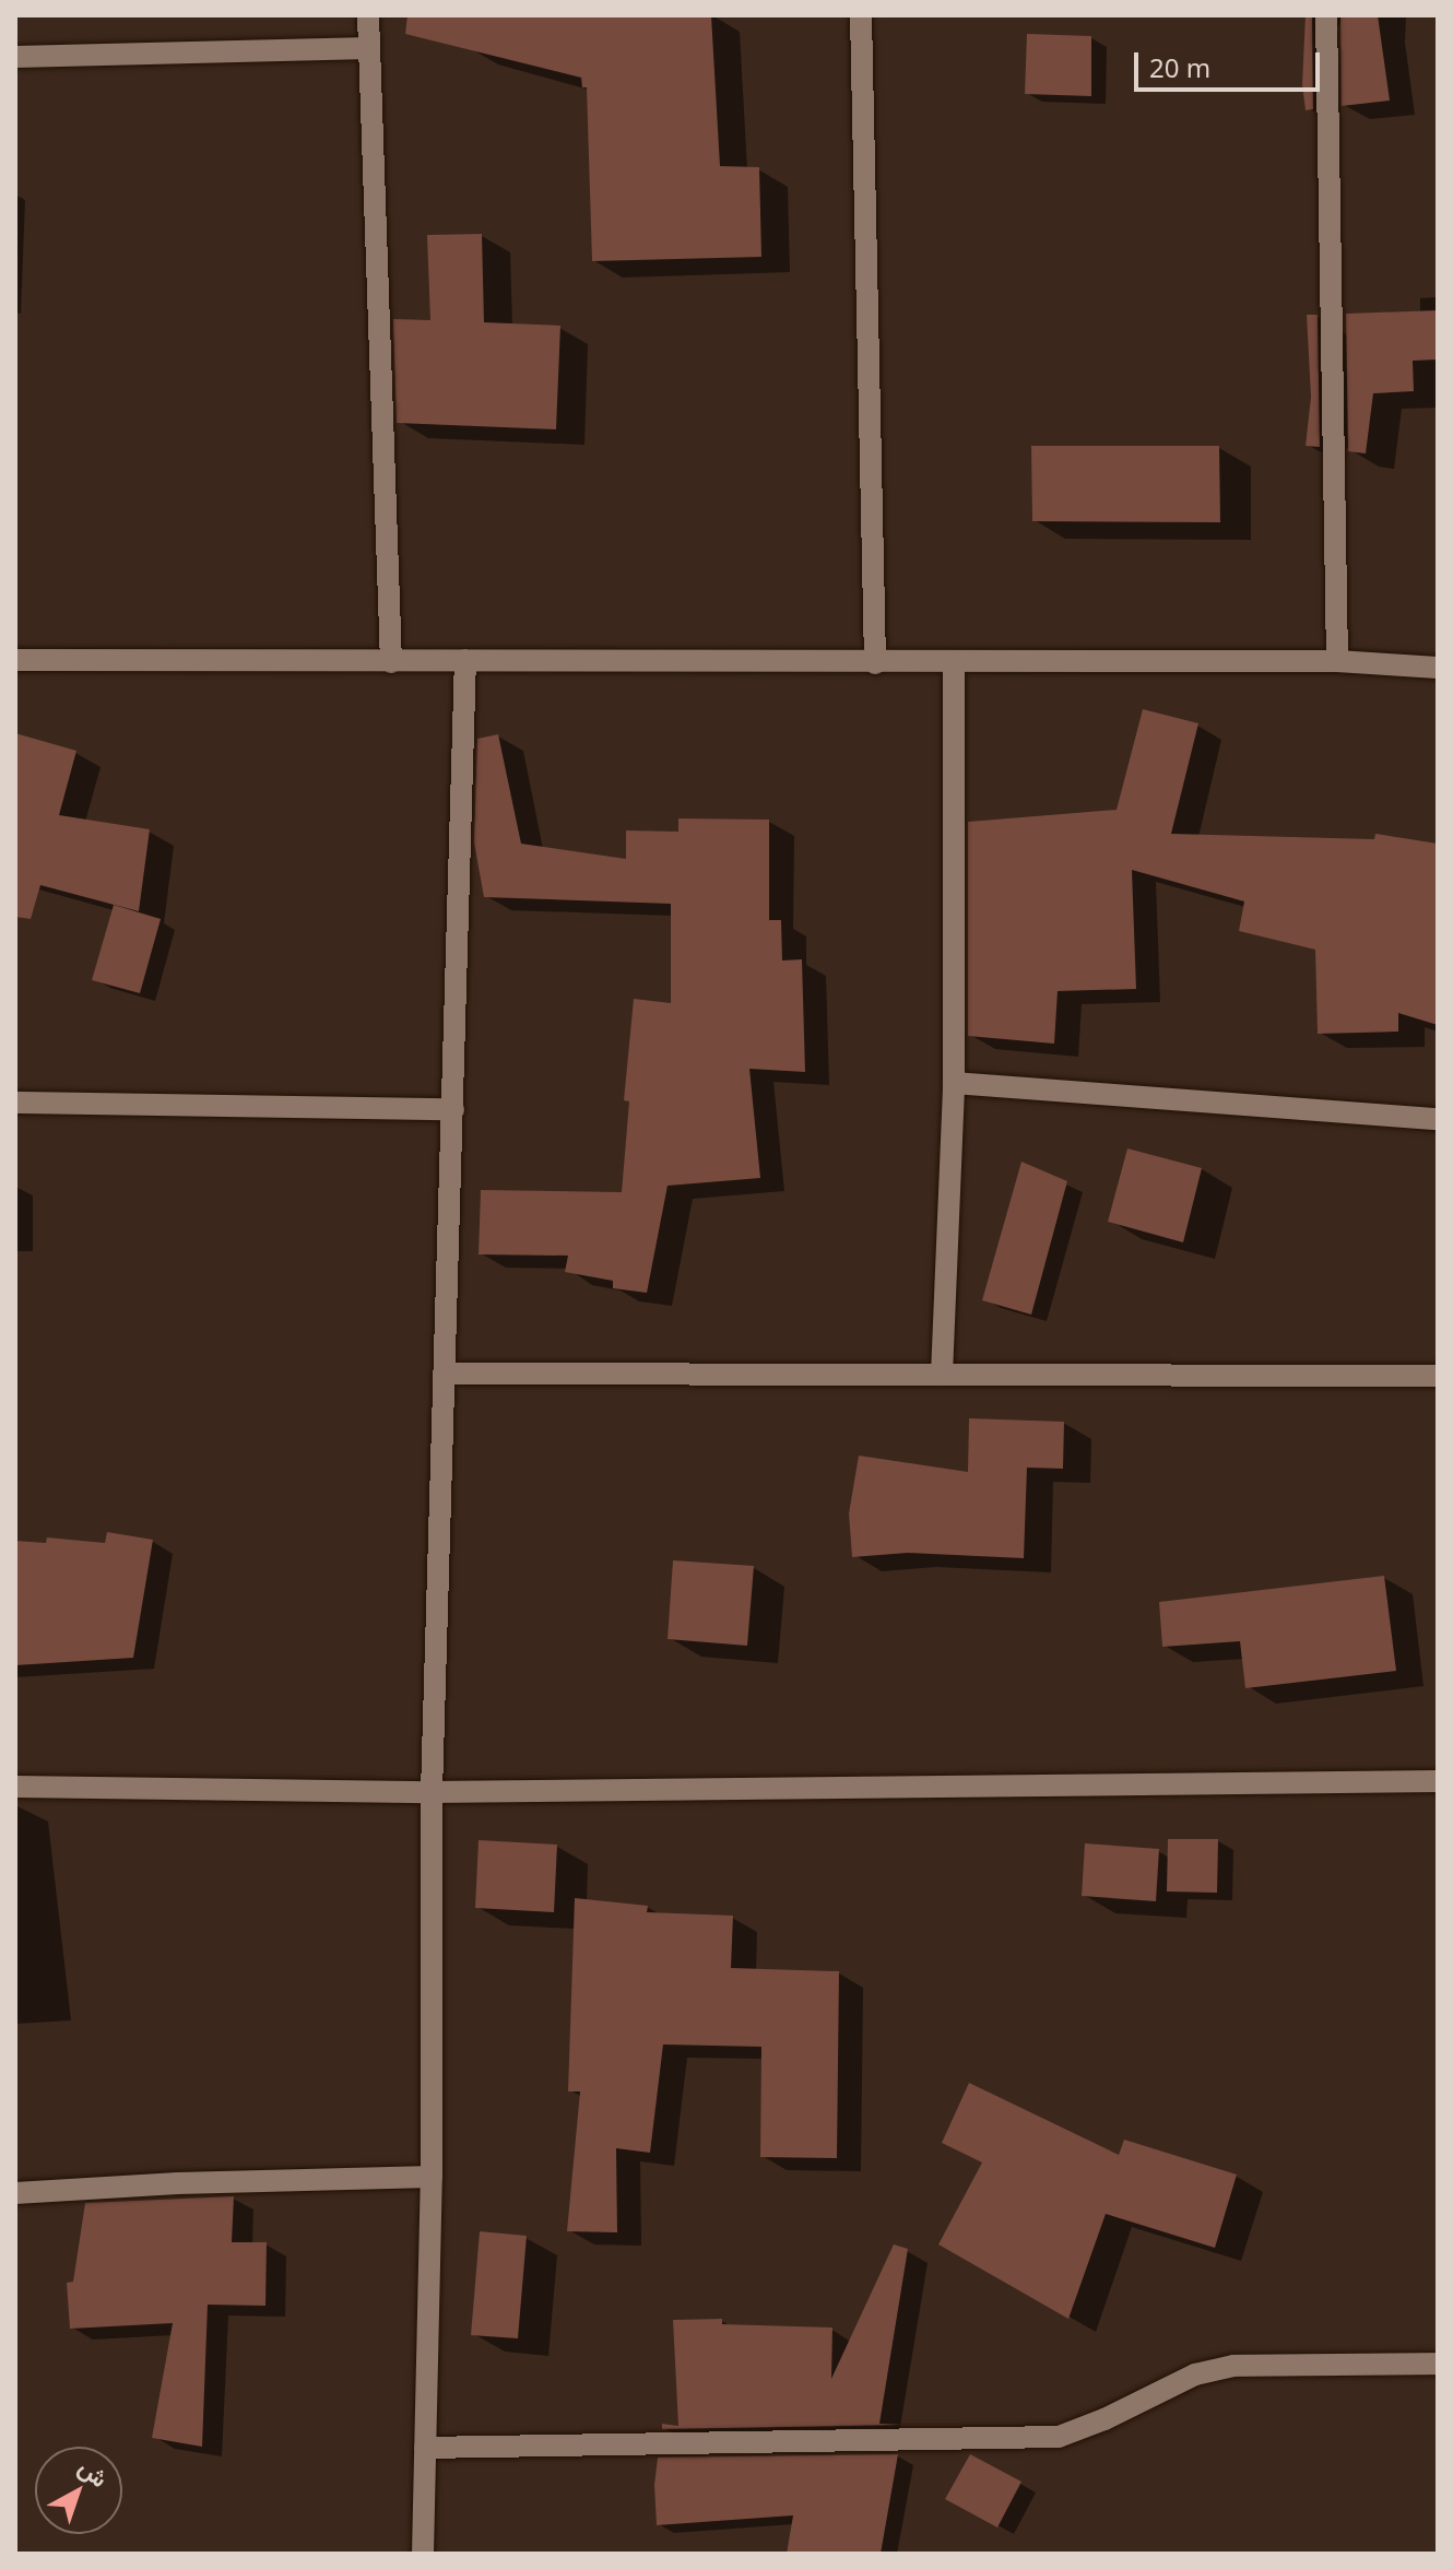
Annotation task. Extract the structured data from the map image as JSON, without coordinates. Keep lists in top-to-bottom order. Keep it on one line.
{"scale_bar":"20 m","north":"top right"}
